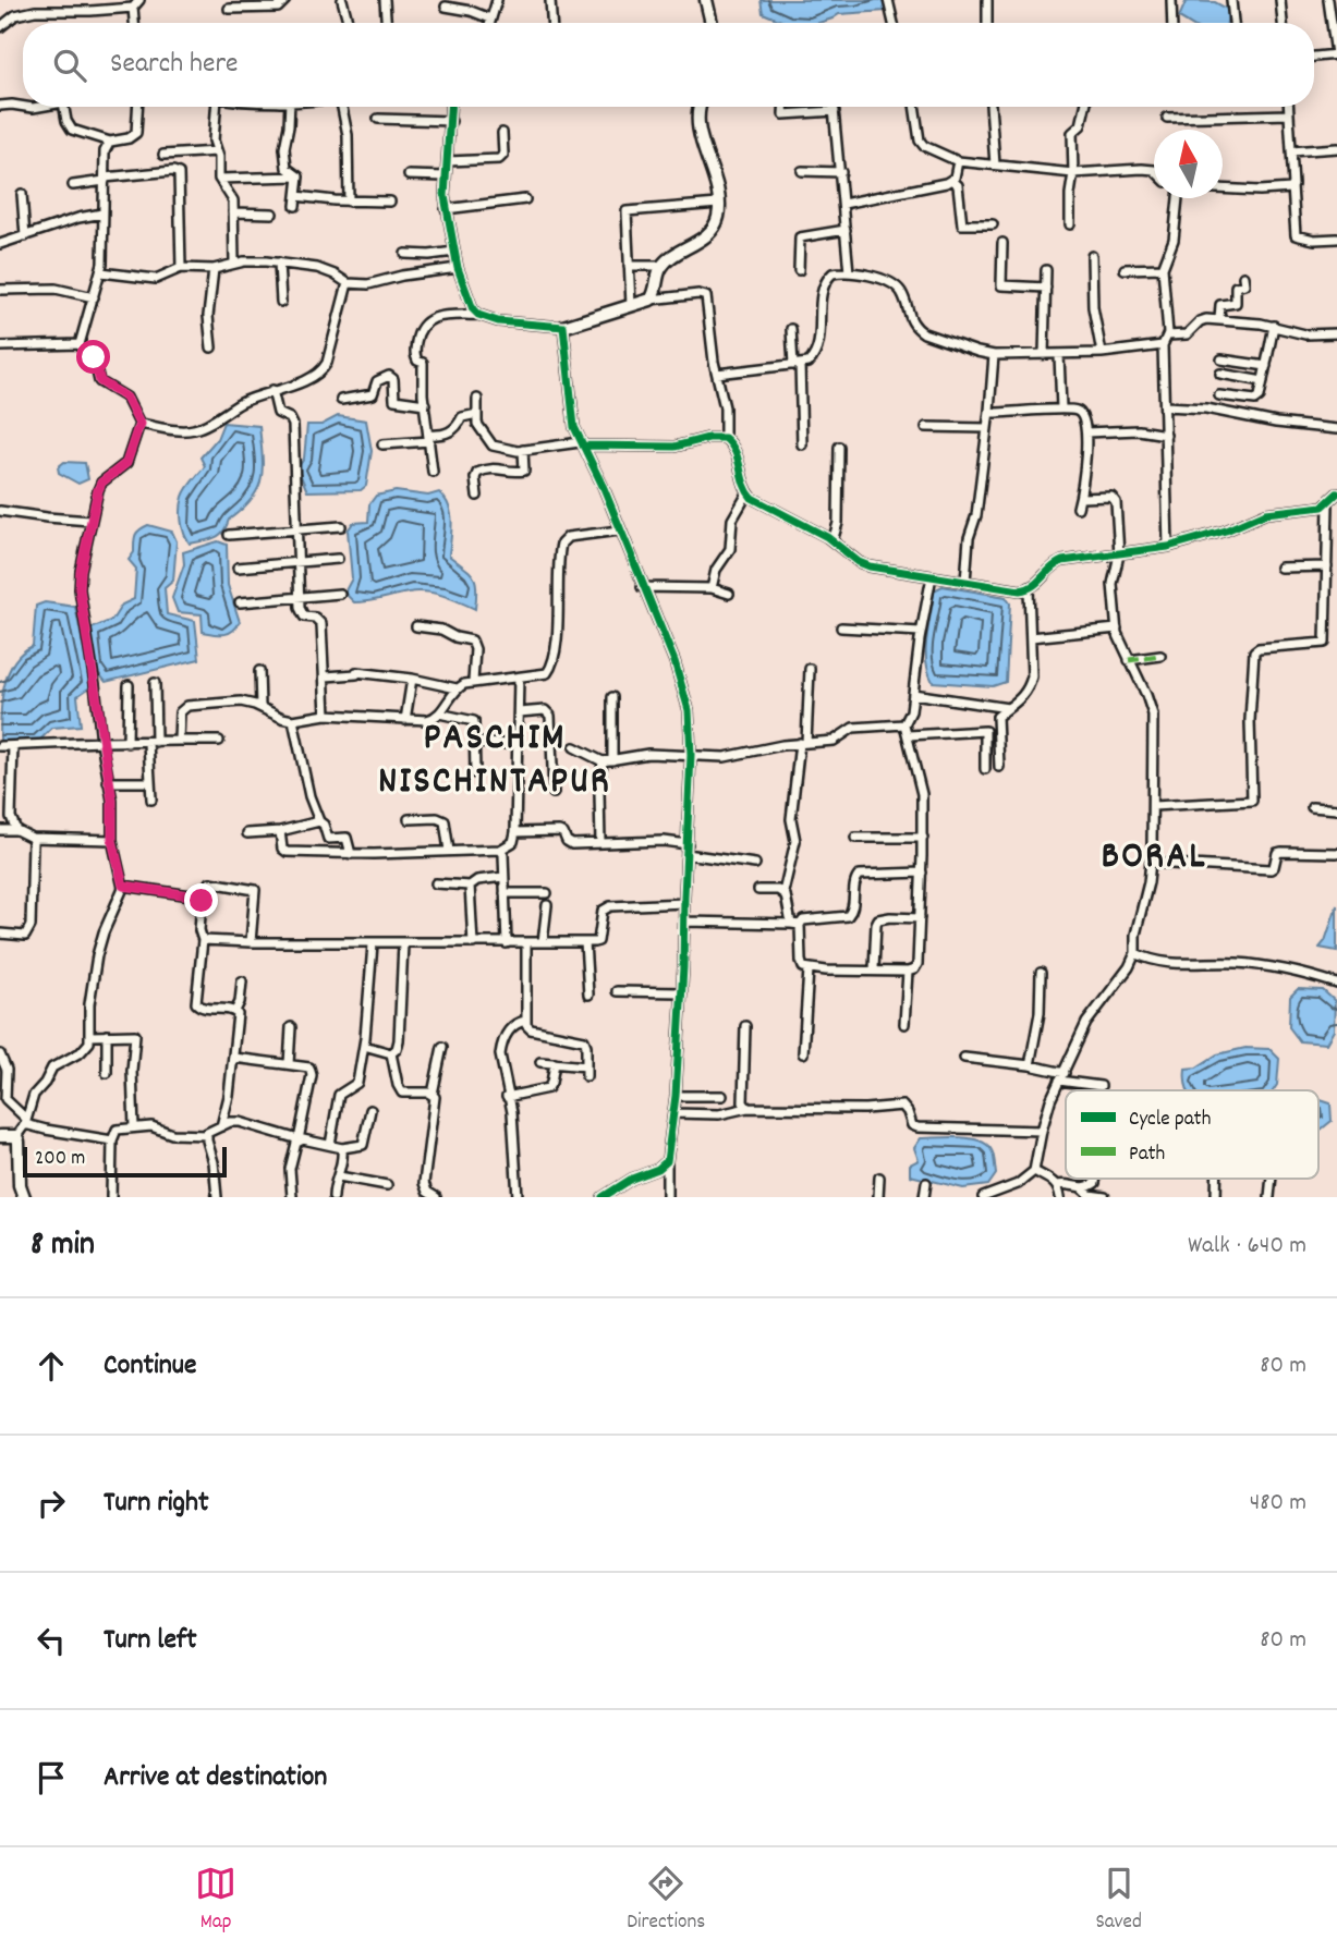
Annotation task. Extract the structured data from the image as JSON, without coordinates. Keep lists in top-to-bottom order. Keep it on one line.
{"districts":["PASCHIM NISCHINTAPUR","BORAL"],"legend":["Cycle path","Path"],"scale_bar":"200 m","north":"top","page":{"search":"Search here","scale":"200 m","heading":["8 min","Walk · 640 m"],"list":[["Continue","80 m"],["Turn right","480 m"],["Turn left","80 m"],"Arrive at destination"],"nav":["Map","Directions","Saved"]}}
